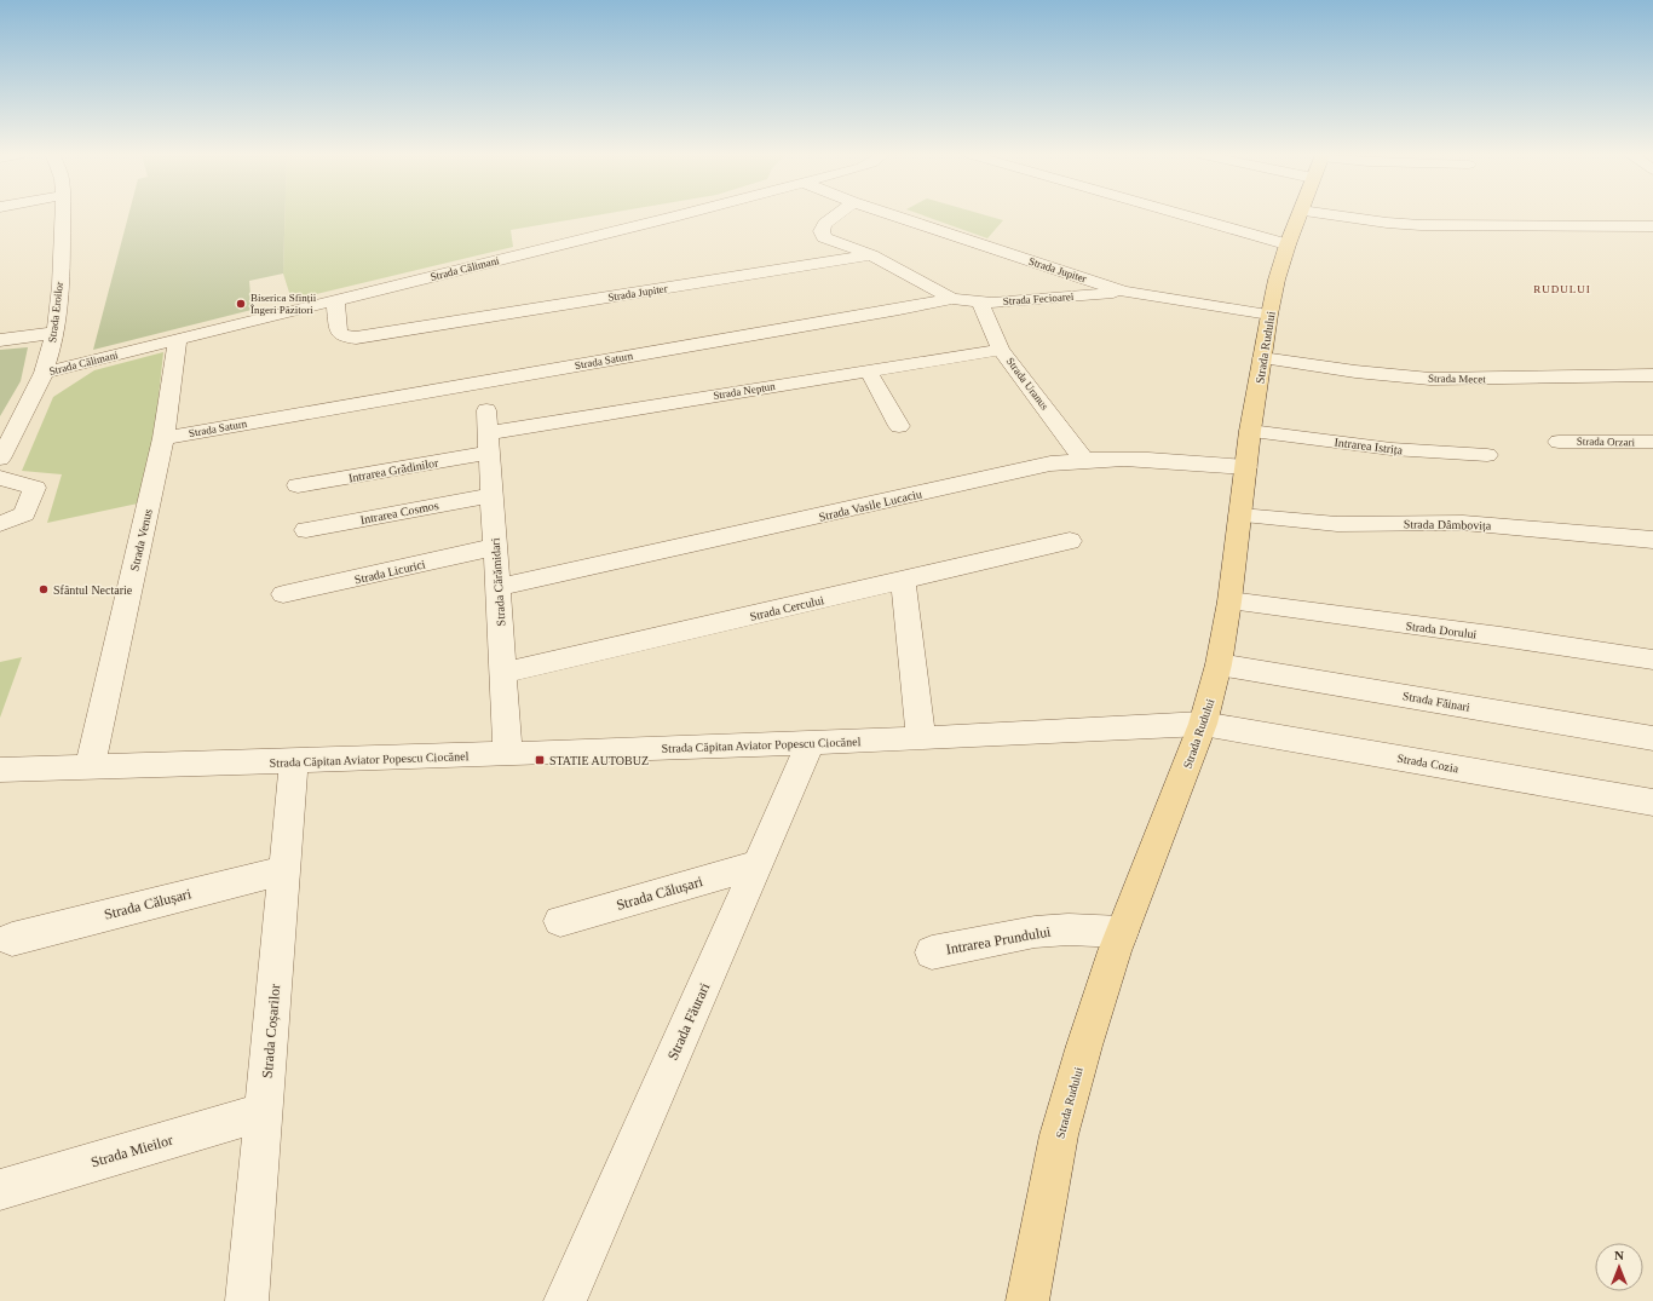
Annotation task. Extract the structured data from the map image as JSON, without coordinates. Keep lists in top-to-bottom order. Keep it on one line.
{"streets":{"main road":["Strada Rudului"],"street":["Strada Călimani","Strada Jupiter","Strada Fecioarei","Strada Eroilor","Strada Saturn","Strada Mecet","Strada Uranus","Strada Neptun","Strada Orzari","Intrarea Istrița","Intrarea Grădinilor","Strada Vasile Lucaciu","Intrarea Cosmos","Strada Dâmbovița","Strada Venus","Strada Licurici","Strada Cărămidari","Strada Cercului","Strada Dorului","Strada Făinari","Strada Căpitan Aviator Popescu Ciocănel","Strada Cozia","Strada Călușari","Intrarea Prundului","Strada Făurari","Strada Coșarilor","Strada Mieilor"]},"crossings":[["Strada Călimani","Strada Jupiter"],["Strada Călimani","Strada Eroilor"],["Strada Călimani","Strada Venus"],["Strada Jupiter","Strada Fecioarei"],["Strada Jupiter","Strada Rudului"],["Strada Fecioarei","Strada Saturn"],["Strada Fecioarei","Strada Uranus"],["Strada Rudului","Strada Mecet"],["Strada Rudului","Intrarea Istrița"],["Strada Rudului","Strada Vasile Lucaciu"],["Strada Rudului","Strada Dâmbovița"],["Strada Rudului","Strada Dorului"],["Strada Rudului","Strada Făinari"],["Strada Rudului","Strada Căpitan Aviator Popescu Ciocănel"],["Strada Rudului","Strada Cozia"],["Strada Rudului","Intrarea Prundului"],["Strada Saturn","Strada Venus"],["Strada Uranus","Strada Neptun"],["Strada Uranus","Strada Vasile Lucaciu"],["Strada Neptun","Intrarea Grădinilor"],["Strada Neptun","Strada Cărămidari"],["Intrarea Grădinilor","Strada Cărămidari"],["Strada Vasile Lucaciu","Strada Cărămidari"],["Intrarea Cosmos","Strada Cărămidari"],["Strada Venus","Strada Căpitan Aviator Popescu Ciocănel"],["Strada Licurici","Strada Cărămidari"],["Strada Cărămidari","Strada Cercului"],["Strada Cărămidari","Strada Căpitan Aviator Popescu Ciocănel"],["Strada Căpitan Aviator Popescu Ciocănel","Strada Cozia"],["Strada Căpitan Aviator Popescu Ciocănel","Strada Făurari"],["Strada Căpitan Aviator Popescu Ciocănel","Strada Coșarilor"],["Strada Călușari","Strada Făurari"],["Strada Călușari","Strada Coșarilor"],["Strada Coșarilor","Strada Mieilor"]],"districts":["RUDULUI"],"places":{"other":["Biserica Sfinții Îngeri Păzitori","Sfântul Nectarie"],"transit":["STATIE AUTOBUZ"]},"north":"top"}
